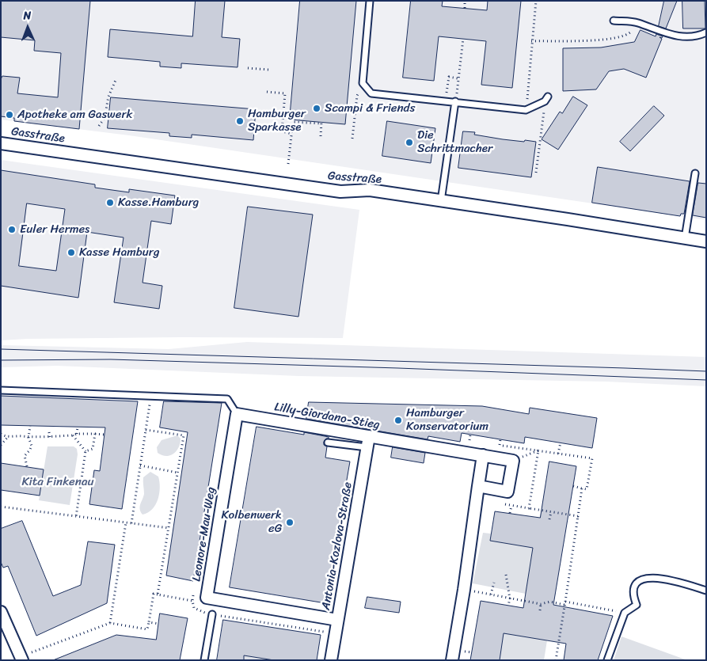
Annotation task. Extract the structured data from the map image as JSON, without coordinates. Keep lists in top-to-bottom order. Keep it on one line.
{"streets":{"street":["Gasstraße","Lilly-Giordano-Stieg","Leonore-Mau-Weg","Antonia-Kozlova-Straße"]},"crossings":[["Lilly-Giordano-Stieg","Leonore-Mau-Weg"],["Lilly-Giordano-Stieg","Antonia-Kozlova-Straße"],["Leonore-Mau-Weg","Antonia-Kozlova-Straße"]],"parks":["Kita Finkenau"],"places":["Scampi & Friends","Apotheke am Gaswerk","Hamburger Sparkasse","Die Schrittmacher","Kasse.Hamburg","Euler Hermes","Kasse Hamburg","Hamburger Konservatorium","Kolbenwerk eG"],"north":"top"}
